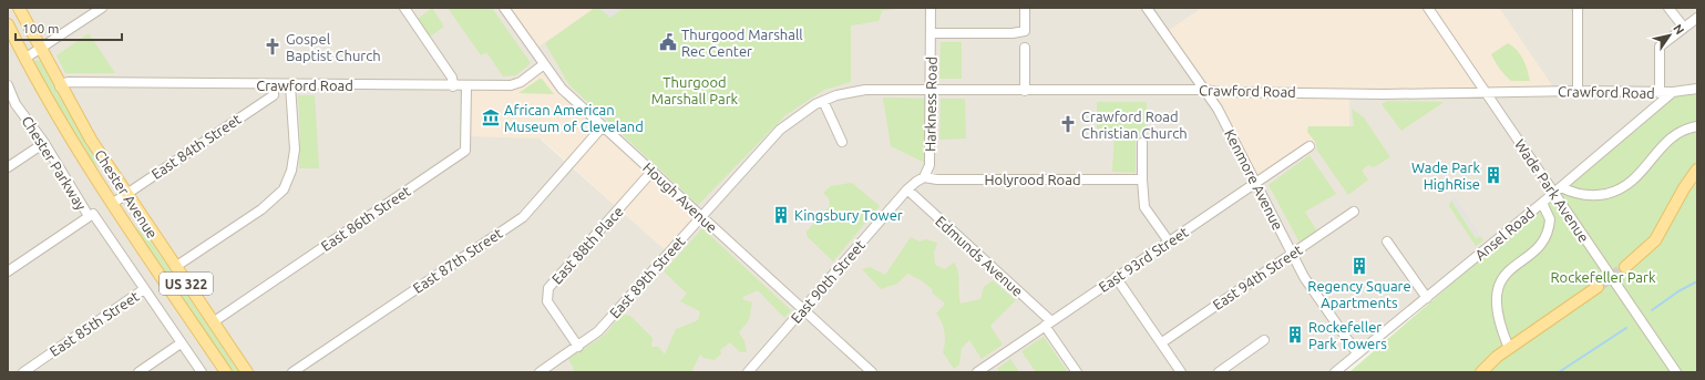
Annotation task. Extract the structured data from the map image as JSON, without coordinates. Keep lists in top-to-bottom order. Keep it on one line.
{"streets":{"main road":["Chester Avenue","US 322"],"street":["Crawford Road","Harkness Road","East 84th Street","Chester Parkway","Holyrood Road","Kenmore Avenue","Wade Park Avenue","Hough Avenue","East 86th Street","Ansel Road","East 88th Place","Edmunds Avenue","East 93rd Street","East 87th Street","East 89th Street","East 94th Street","East 90th Street","East 85th Street"]},"crossings":[["Crawford Road","Harkness Road"],["Crawford Road","East 84th Street"],["Crawford Road","Kenmore Avenue"],["Crawford Road","Wade Park Avenue"],["Crawford Road","Chester Avenue"],["Crawford Road","Hough Avenue"],["Crawford Road","East 86th Street"],["Crawford Road","Ansel Road"],["Crawford Road","East 89th Street"],["Harkness Road","Holyrood Road"],["East 84th Street","Chester Avenue"],["Chester Parkway","East 85th Street"],["Kenmore Avenue","Ansel Road"],["Kenmore Avenue","East 93rd Street"],["Kenmore Avenue","East 94th Street"],["Wade Park Avenue","Ansel Road"],["Chester Avenue","East 86th Street"],["Hough Avenue","East 88th Place"],["Hough Avenue","East 87th Street"],["Hough Avenue","East 89th Street"],["Hough Avenue","East 90th Street"],["East 88th Place","East 89th Street"],["Edmunds Avenue","East 93rd Street"],["Edmunds Avenue","East 90th Street"]],"parks":["Thurgood Marshall Park","Rockefeller Park"],"places":{"public building":["Thurgood Marshall Rec Center"],"church":["Gospel Baptist Church","Crawford Road Christian Church"],"museum":["African American Museum of Cleveland"],"building":["Wade Park HighRise","Kingsbury Tower","Regency Square Apartments","Rockefeller Park Towers"]},"scale_bar":"100 m","north":"top right"}
